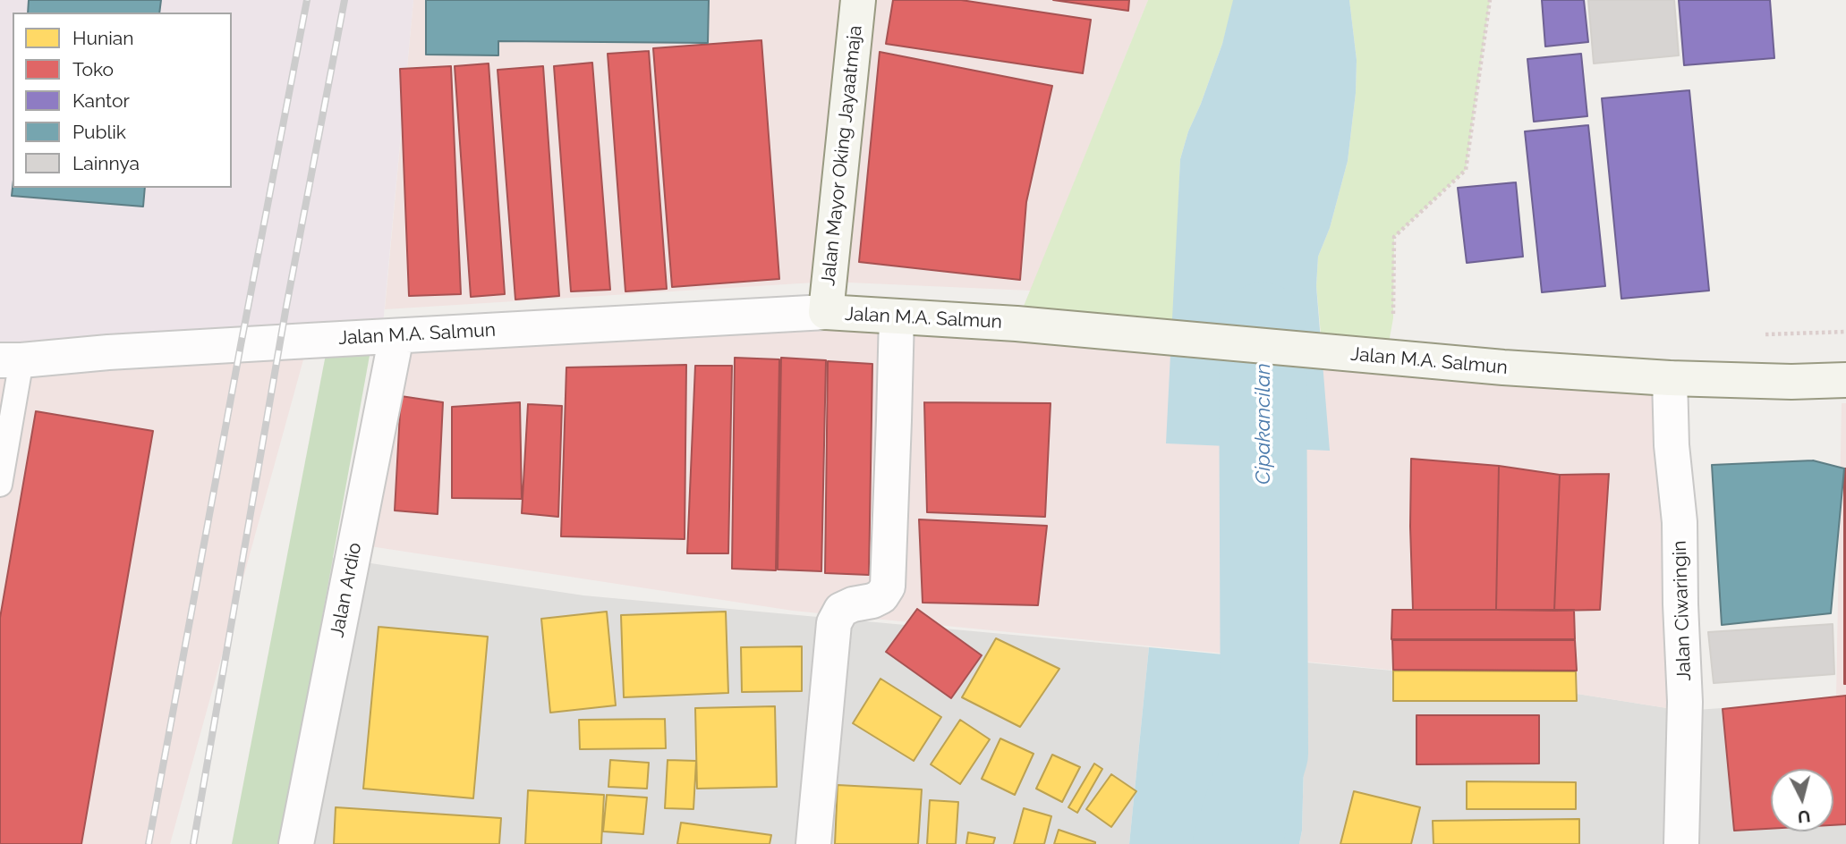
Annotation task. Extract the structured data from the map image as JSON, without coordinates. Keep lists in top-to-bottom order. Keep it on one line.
{"streets":{"street":["Jalan Mayor Oking Jayaatmaja","Jalan M.A. Salmun","Jalan Ardio","Jalan Ciwaringin"]},"crossings":[["Jalan Mayor Oking Jayaatmaja","Jalan M.A. Salmun"],["Jalan M.A. Salmun","Jalan Ardio"],["Jalan M.A. Salmun","Jalan Ciwaringin"]],"water":["Cipakancilan"],"legend":["Hunian","Toko","Kantor","Publik","Lainnya"],"north":"bottom"}
